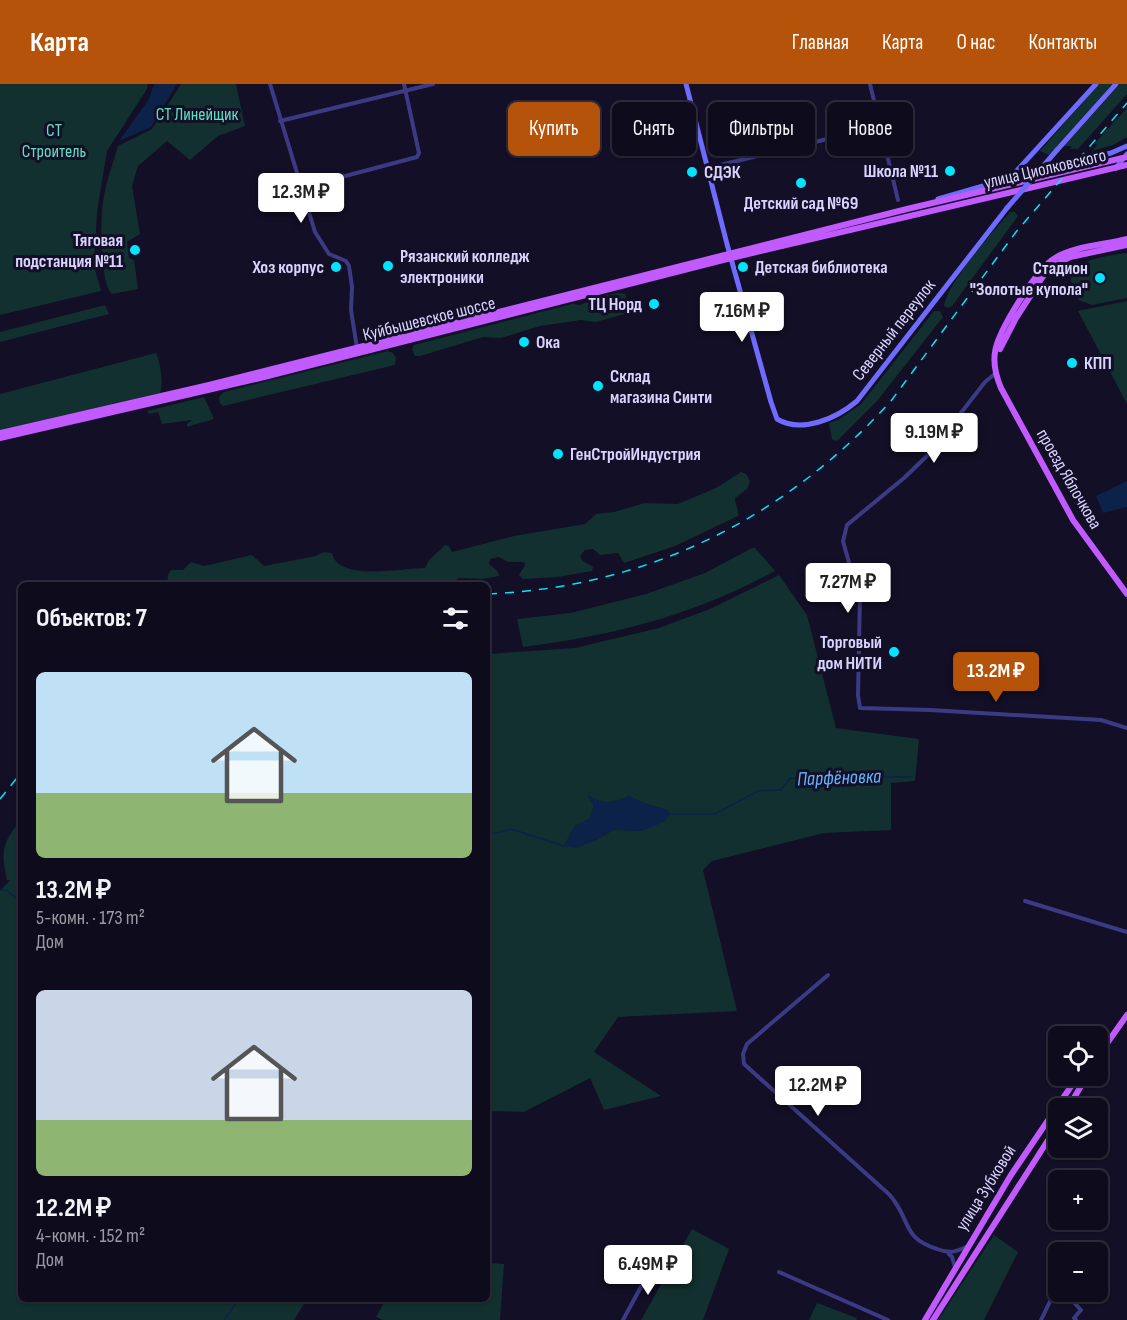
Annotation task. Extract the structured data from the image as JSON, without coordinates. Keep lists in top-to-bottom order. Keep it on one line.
{"streets":{"main road":["улица Циолковского","Куйбышевское шоссе","Северный переулок","проезд Яблочкова","улица Зубковой"]},"crossings":[["улица Циолковского","Куйбышевское шоссе"],["Куйбышевское шоссе","Северный переулок"]],"water":["Парфёновка"],"parks":["СТ Линейщик","СТ Строитель"],"places":["Школа №11","СДЭК","Детский сад №69","Тяговая подстанция №11","Рязанский колледж электроники","Хоз корпус","Детская библиотека","Стадион \"Золотые купола\"","ТЦ Норд","Ока","КПП","Склад магазина Синти","ГенСтройИндустрия","Торговый дом НИТИ"],"page":{"header":"Карта","nav":["Главная","Карта","О нас","Контакты"],"chip":["Купить","Снять","Фильтры","Новое"],"price":["12.3M ₽","7.16M ₽","9.19M ₽","7.27M ₽","13.2M ₽","12.2M ₽","6.49M ₽"],"heading":"Объектов: 7","list":[{"name":"13.2M ₽","note":"5-комн. · 173 m² · Дом"},{"name":"12.2M ₽","note":"4-комн. · 152 m² · Дом"}],"map_buttons":["+","−"]}}
